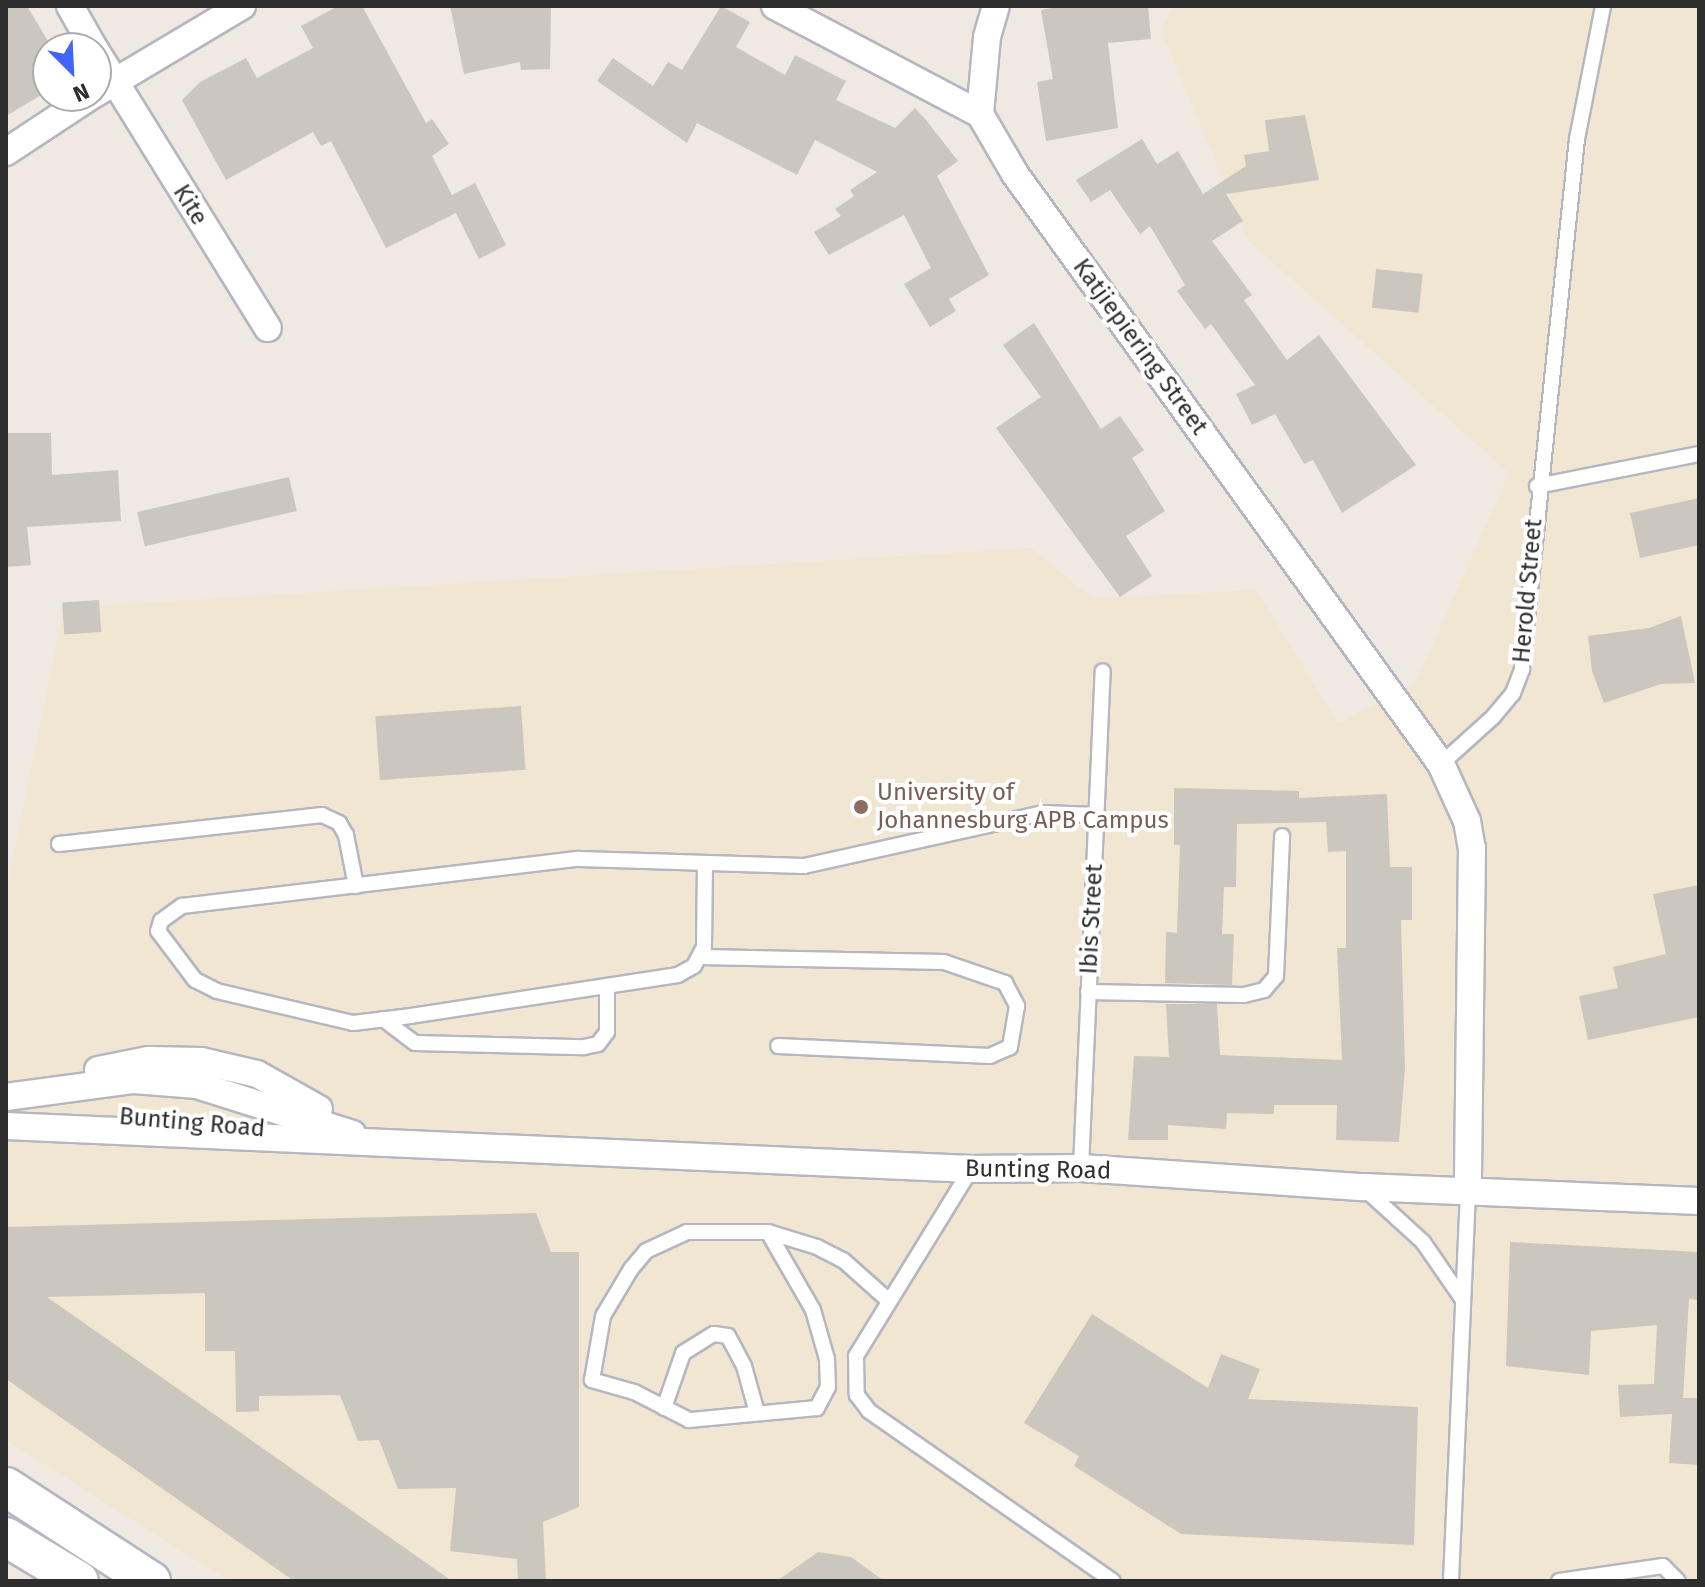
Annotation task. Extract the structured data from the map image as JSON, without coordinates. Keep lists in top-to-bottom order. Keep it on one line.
{"streets":{"street":["Kite","Katjiepiering Street","Bunting Road"],"lane":["Herold Street","Ibis Street"]},"crossings":[["Katjiepiering Street","Herold Street"],["Ibis Street","Bunting Road"]],"places":["University of Johannesburg APB Campus"],"north":"bottom right"}
